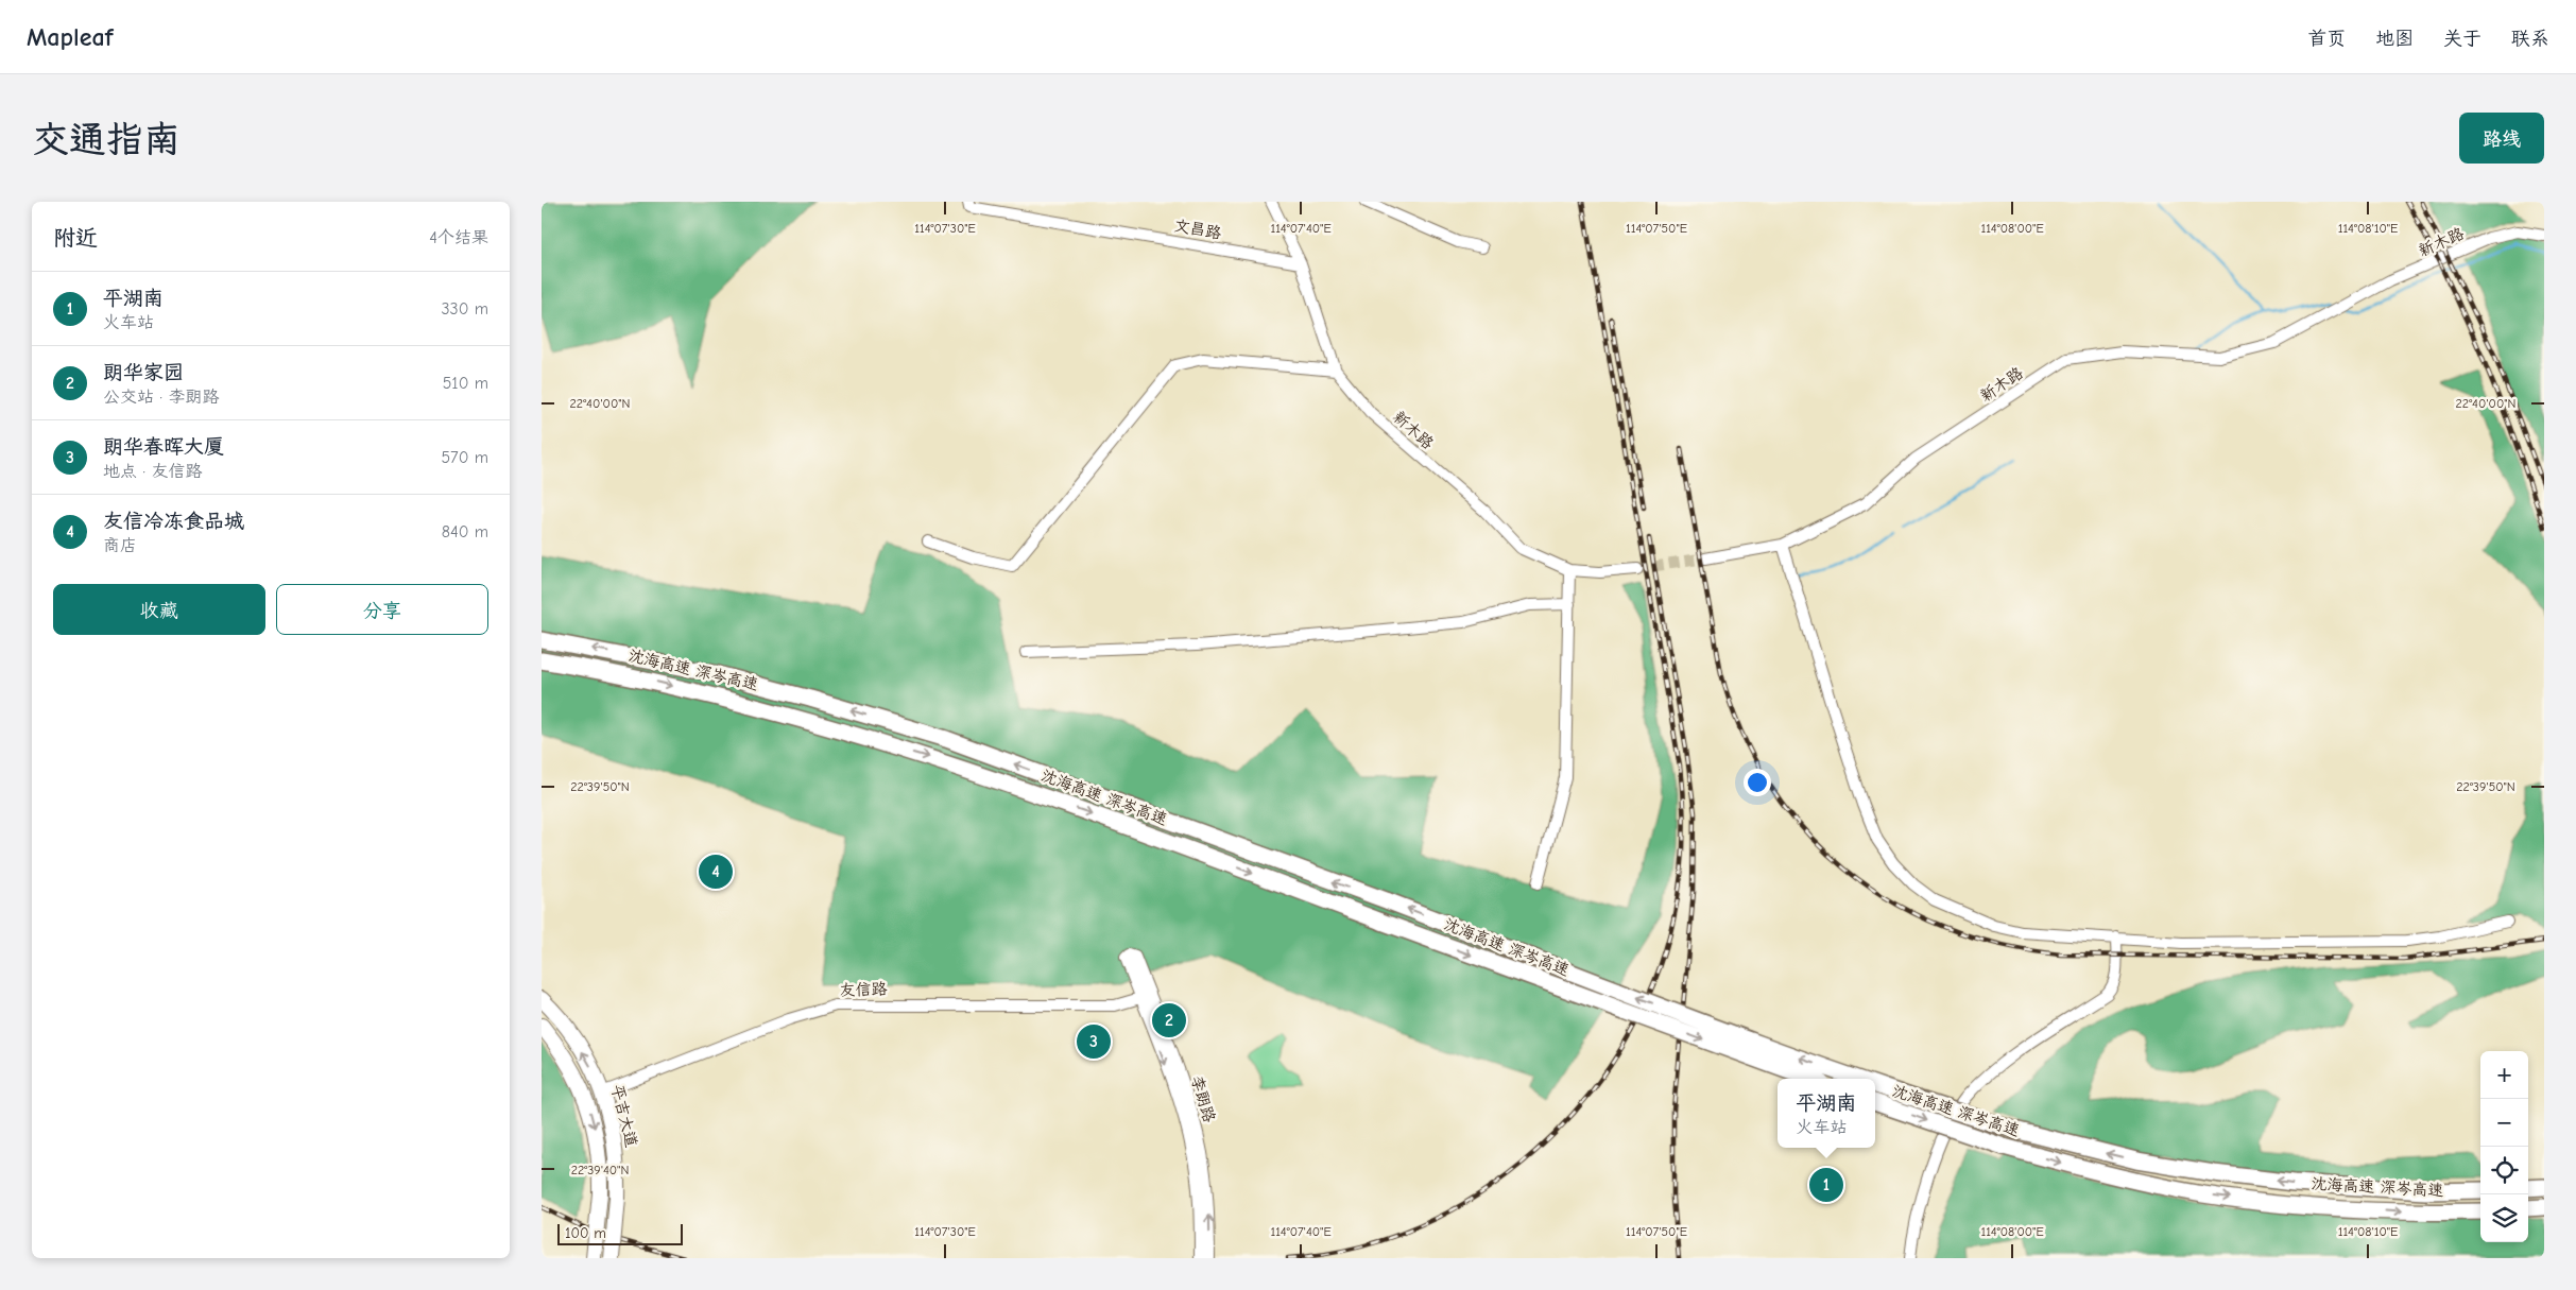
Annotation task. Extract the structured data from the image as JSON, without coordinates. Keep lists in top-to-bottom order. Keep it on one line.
{"streets":{"highway":["沈海高速 深岑高速"],"main road":["平吉大道"],"street":["文昌路","新木路","友信路","李朗路"]},"crossings":[["文昌路","新木路"],["友信路","李朗路"],["友信路","平吉大道"]],"scale_bar":"100 m","page":{"header":"Mapleaf","nav":["首页","地图","关于","联系"],"buttons":["路线",["收藏","分享"]],"title":"交通指南","heading":["附近","4个结果"],"list":[{"mark":"1","name":"平湖南","note":"火车站","value":"330 m"},{"mark":"2","name":"朗华家园","note":"公交站 · 李朗路","value":"510 m"},{"mark":"3","name":"朗华春晖大厦","note":"地点 · 友信路","value":"570 m"},{"mark":"4","name":"友信冷冻食品城","note":"商店","value":"840 m"}],"pins":["4","2","3","1"],"map_buttons":["+","−"],"popup":["平湖南","火车站"],"scale":"100 m"},"coordinates":["114°07'30\"E","114°07'40\"E","114°07'50\"E","114°08'00\"E","114°08'10\"E","22°40'00\"N","22°39'50\"N","22°39'40\"N"]}
